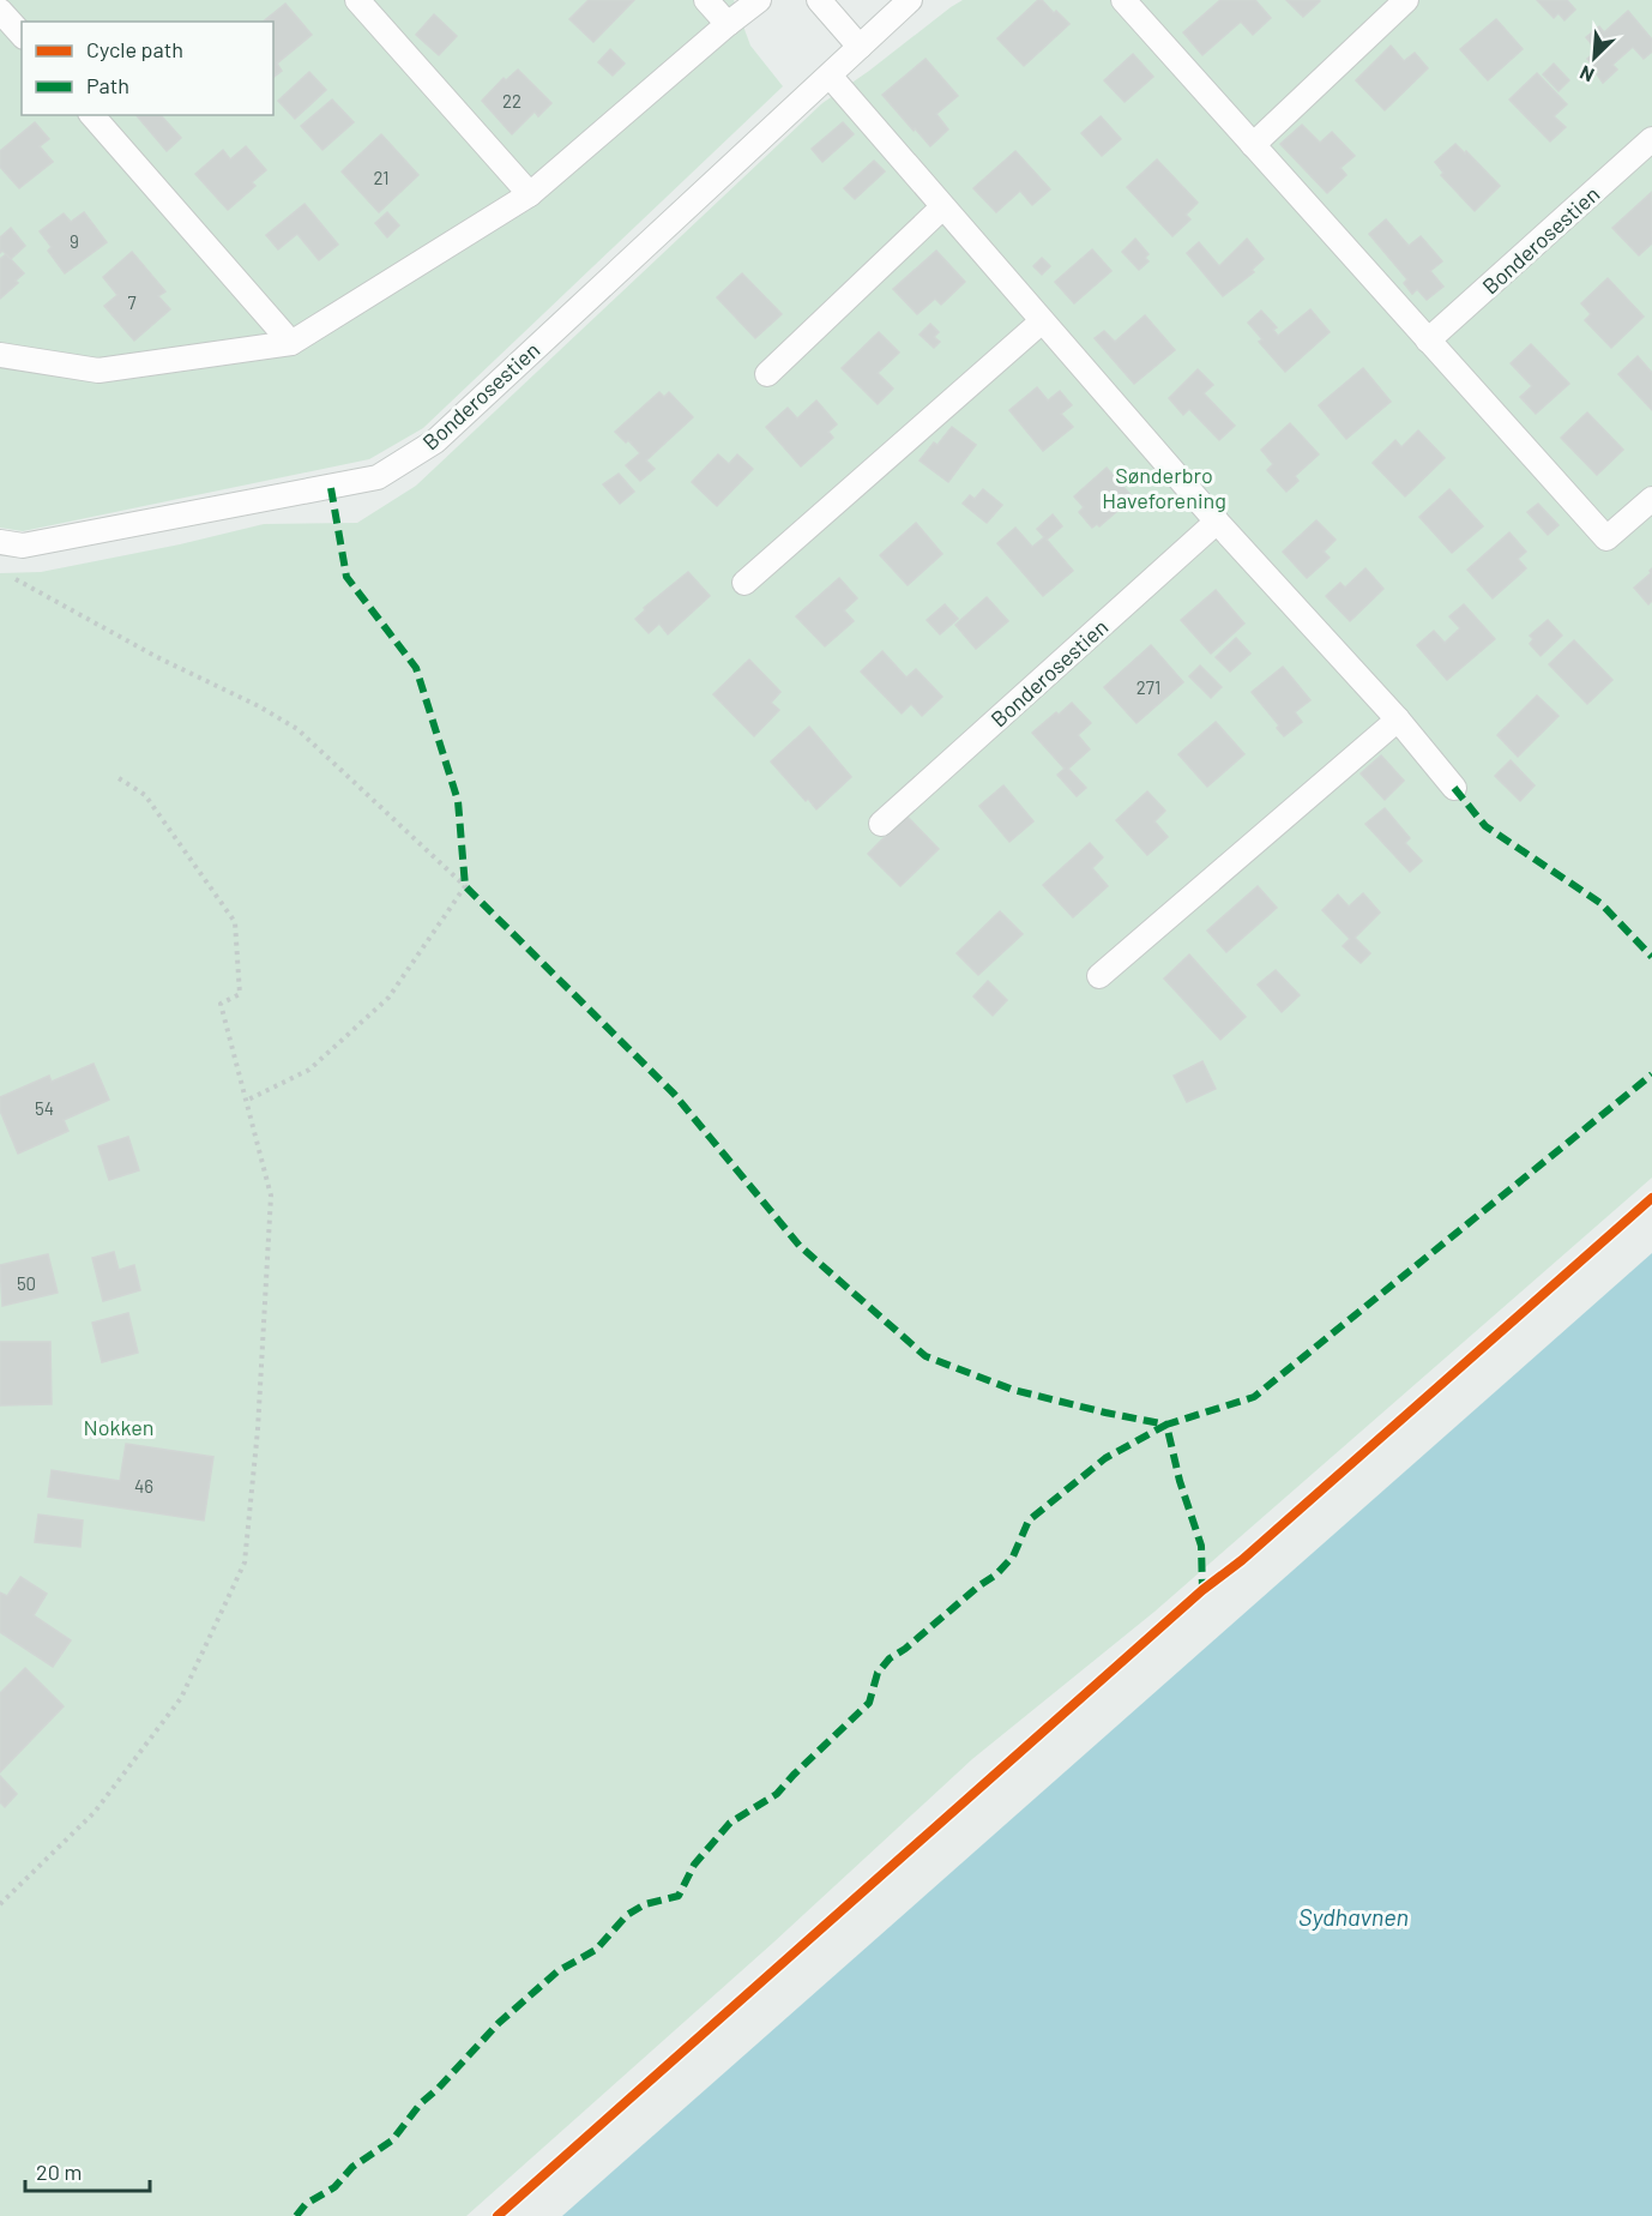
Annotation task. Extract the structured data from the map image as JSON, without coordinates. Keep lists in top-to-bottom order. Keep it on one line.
{"streets":{"lane":["Bonderosestien"]},"water":["Sydhavnen"],"parks":["Sønderbro Haveforening","Nokken"],"house_numbers":["22","21","9","7","271","54","50","46"],"legend":["Cycle path","Path"],"scale_bar":"20 m","north":"bottom left"}
